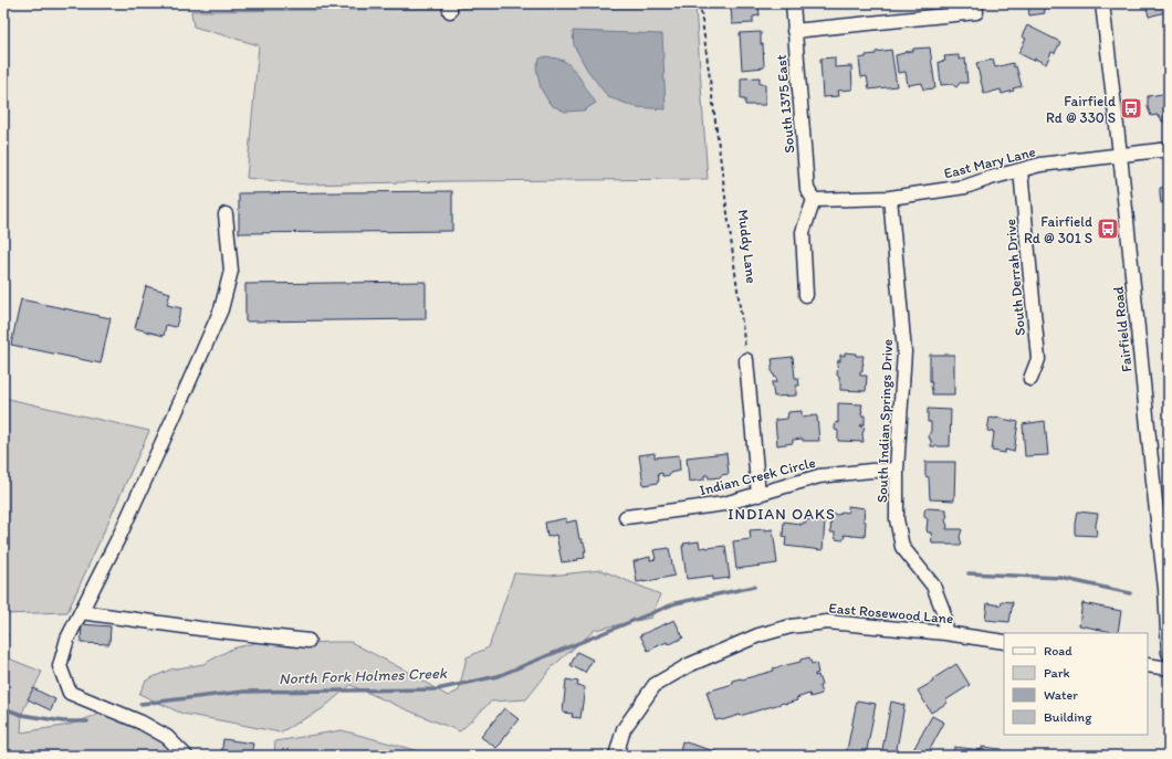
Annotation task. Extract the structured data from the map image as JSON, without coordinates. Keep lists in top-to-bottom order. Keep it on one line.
{"streets":{"street":["South 1375 East","East Mary Lane","South Derrah Drive","Fairfield Road","South Indian Springs Drive","Indian Creek Circle","East Rosewood Lane"],"path":["Muddy Lane"]},"crossings":[["South 1375 East","East Mary Lane"],["East Mary Lane","South Derrah Drive"],["East Mary Lane","Fairfield Road"],["East Mary Lane","South Indian Springs Drive"],["South Indian Springs Drive","Indian Creek Circle"],["South Indian Springs Drive","East Rosewood Lane"]],"districts":["INDIAN OAKS"],"water":["North Fork Holmes Creek"],"places":{"bus stop":["Fairfield Rd @ 330 S","Fairfield Rd @ 301 S"]},"legend":["Road","Park","Water","Building"]}
